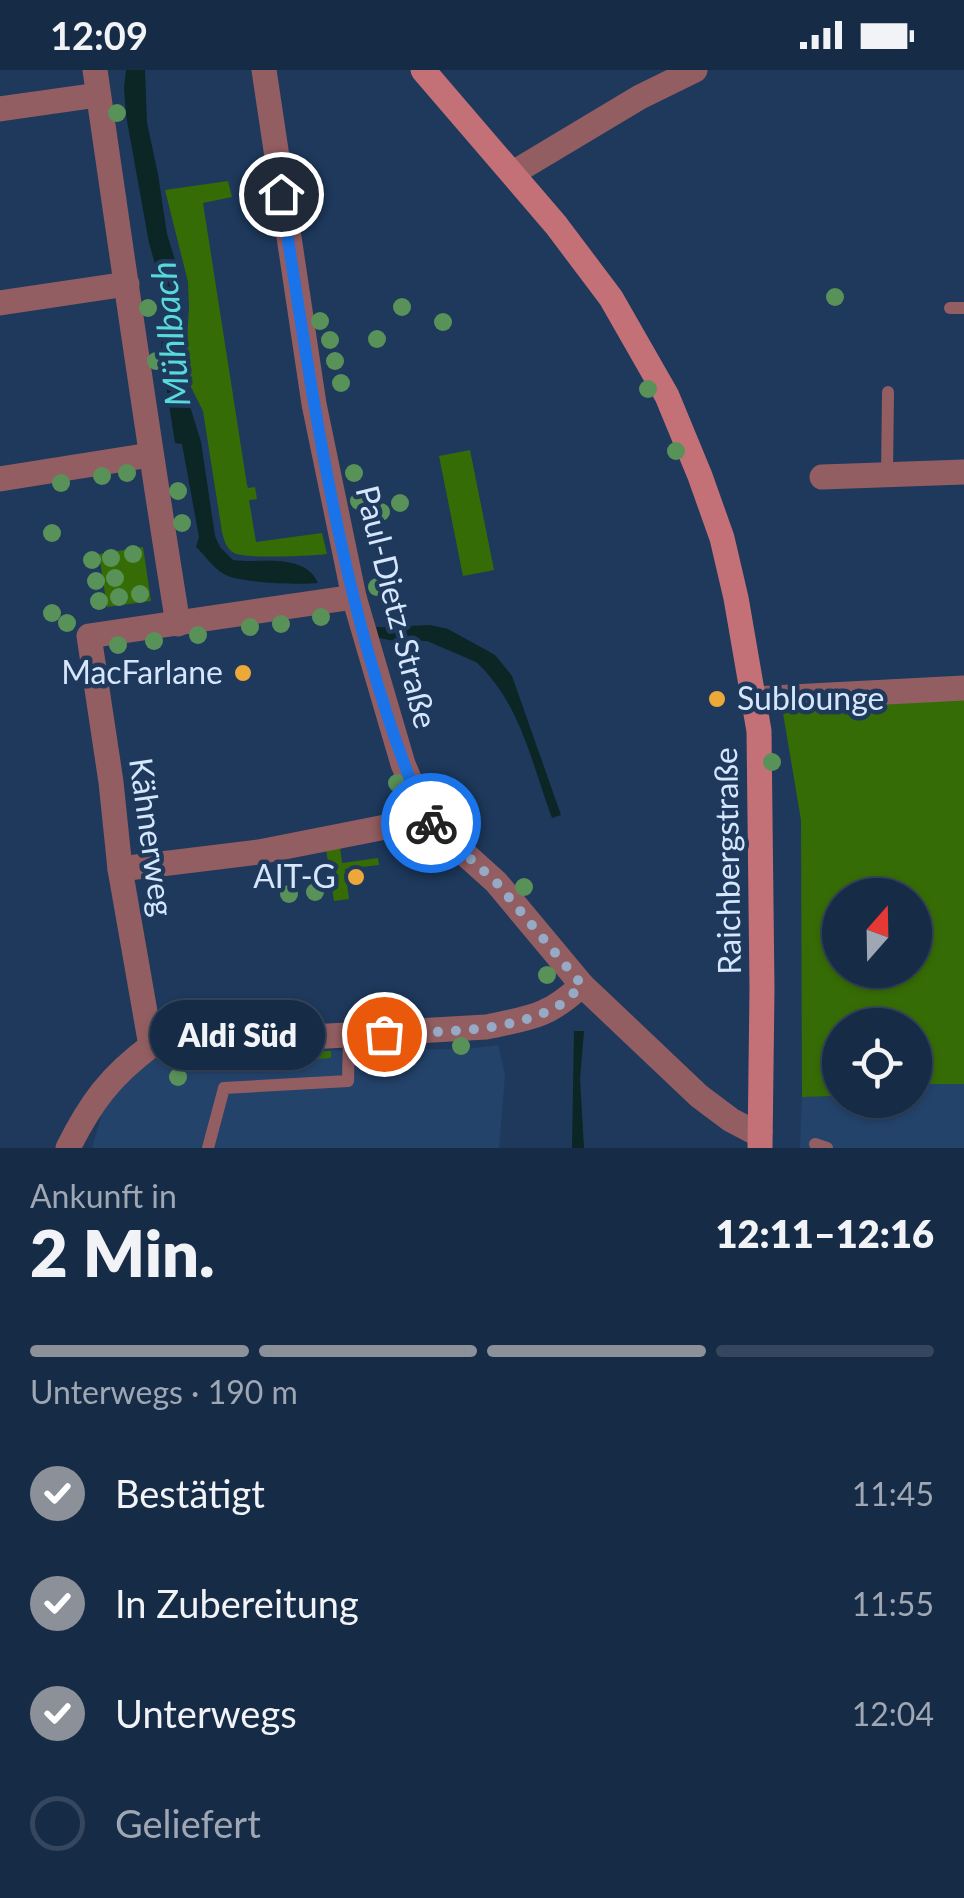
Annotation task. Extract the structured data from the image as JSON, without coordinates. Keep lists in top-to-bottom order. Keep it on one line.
{"streets":{"street":["Paul-Dietz-Straße","Kähnerweg","Raichbergstraße"]},"crossings":[["Paul-Dietz-Straße","Raichbergstraße"]],"water":["Mühlbach"],"places":["MacFarlane","Sublounge","AIT-G","Aldi Süd"],"north":"top","page":{"status":"12:09","bubble":"Aldi Süd","heading":["2 Min.","Ankunft in","12:11–12:16"],"bar":"Unterwegs · 190 m","list":[["Bestätigt","11:45"],["In Zubereitung","11:55"],["Unterwegs","12:04"],"Geliefert"]}}
